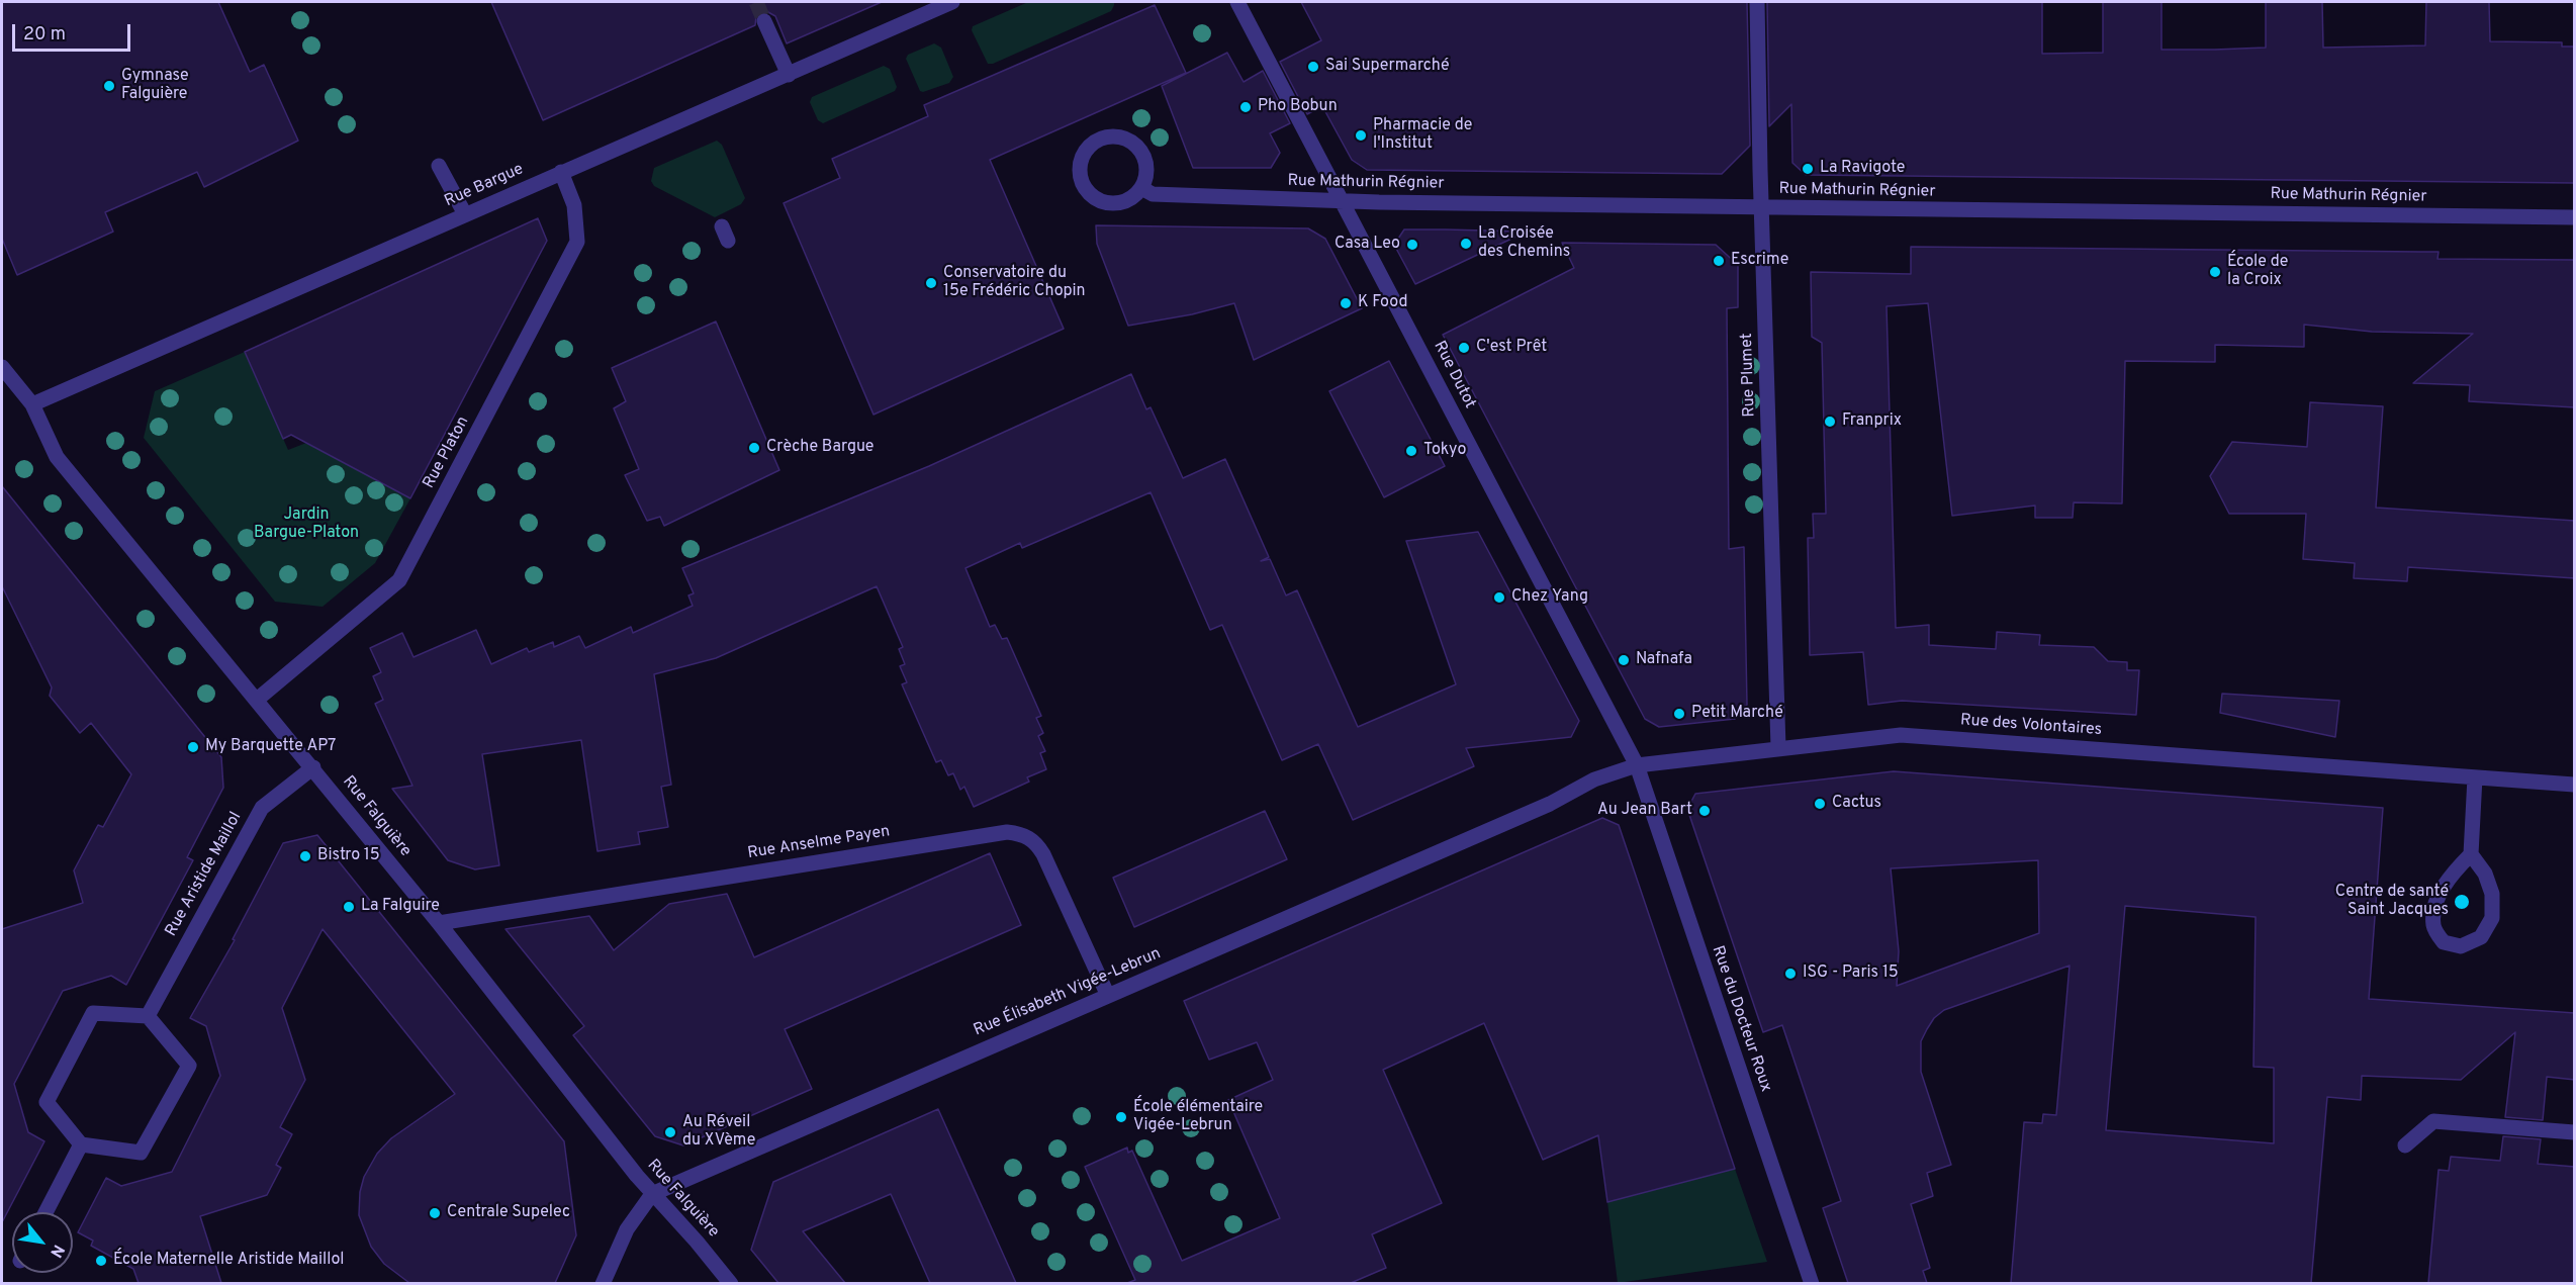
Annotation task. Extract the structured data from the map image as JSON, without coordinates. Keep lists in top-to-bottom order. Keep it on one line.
{"streets":{"street":["Rue Mathurin Régnier","Rue Bargue","Rue Dutot","Rue Plumet","Rue Platon","Rue des Volontaires","Rue Falguière","Rue Anselme Payen","Rue Aristide Maillol","Rue Élisabeth Vigée-Lebrun","Rue du Docteur Roux"]},"crossings":[["Rue Mathurin Régnier","Rue Dutot"],["Rue Mathurin Régnier","Rue Plumet"],["Rue Bargue","Rue Platon"],["Rue Bargue","Rue Falguière"],["Rue Dutot","Rue des Volontaires"],["Rue Dutot","Rue du Docteur Roux"],["Rue Plumet","Rue des Volontaires"],["Rue Platon","Rue Falguière"],["Rue des Volontaires","Rue Élisabeth Vigée-Lebrun"],["Rue des Volontaires","Rue du Docteur Roux"],["Rue Falguière","Rue Anselme Payen"],["Rue Falguière","Rue Aristide Maillol"],["Rue Falguière","Rue Élisabeth Vigée-Lebrun"],["Rue Anselme Payen","Rue Élisabeth Vigée-Lebrun"]],"parks":["Jardin Bargue-Platon"],"places":["Sai Supermarché","Gymnase Falguière","Pho Bobun","Pharmacie de l'Institut","La Ravigote","La Croisée des Chemins","Casa Leo","Escrime","École de la Croix","Conservatoire du 15e Frédéric Chopin","K Food","C'est Prêt","Franprix","Crèche Bargue","Tokyo","Chez Yang","Nafnafa","Petit Marché","My Barquette AP7","Cactus","Au Jean Bart","Bistro 15","Centre de santé Saint Jacques","La Falguire","ISG - Paris 15","École élémentaire Vigée-Lebrun","Au Réveil du XVème","Centrale Supelec","École Maternelle Aristide Maillol"],"scale_bar":"20 m","north":"bottom right"}
